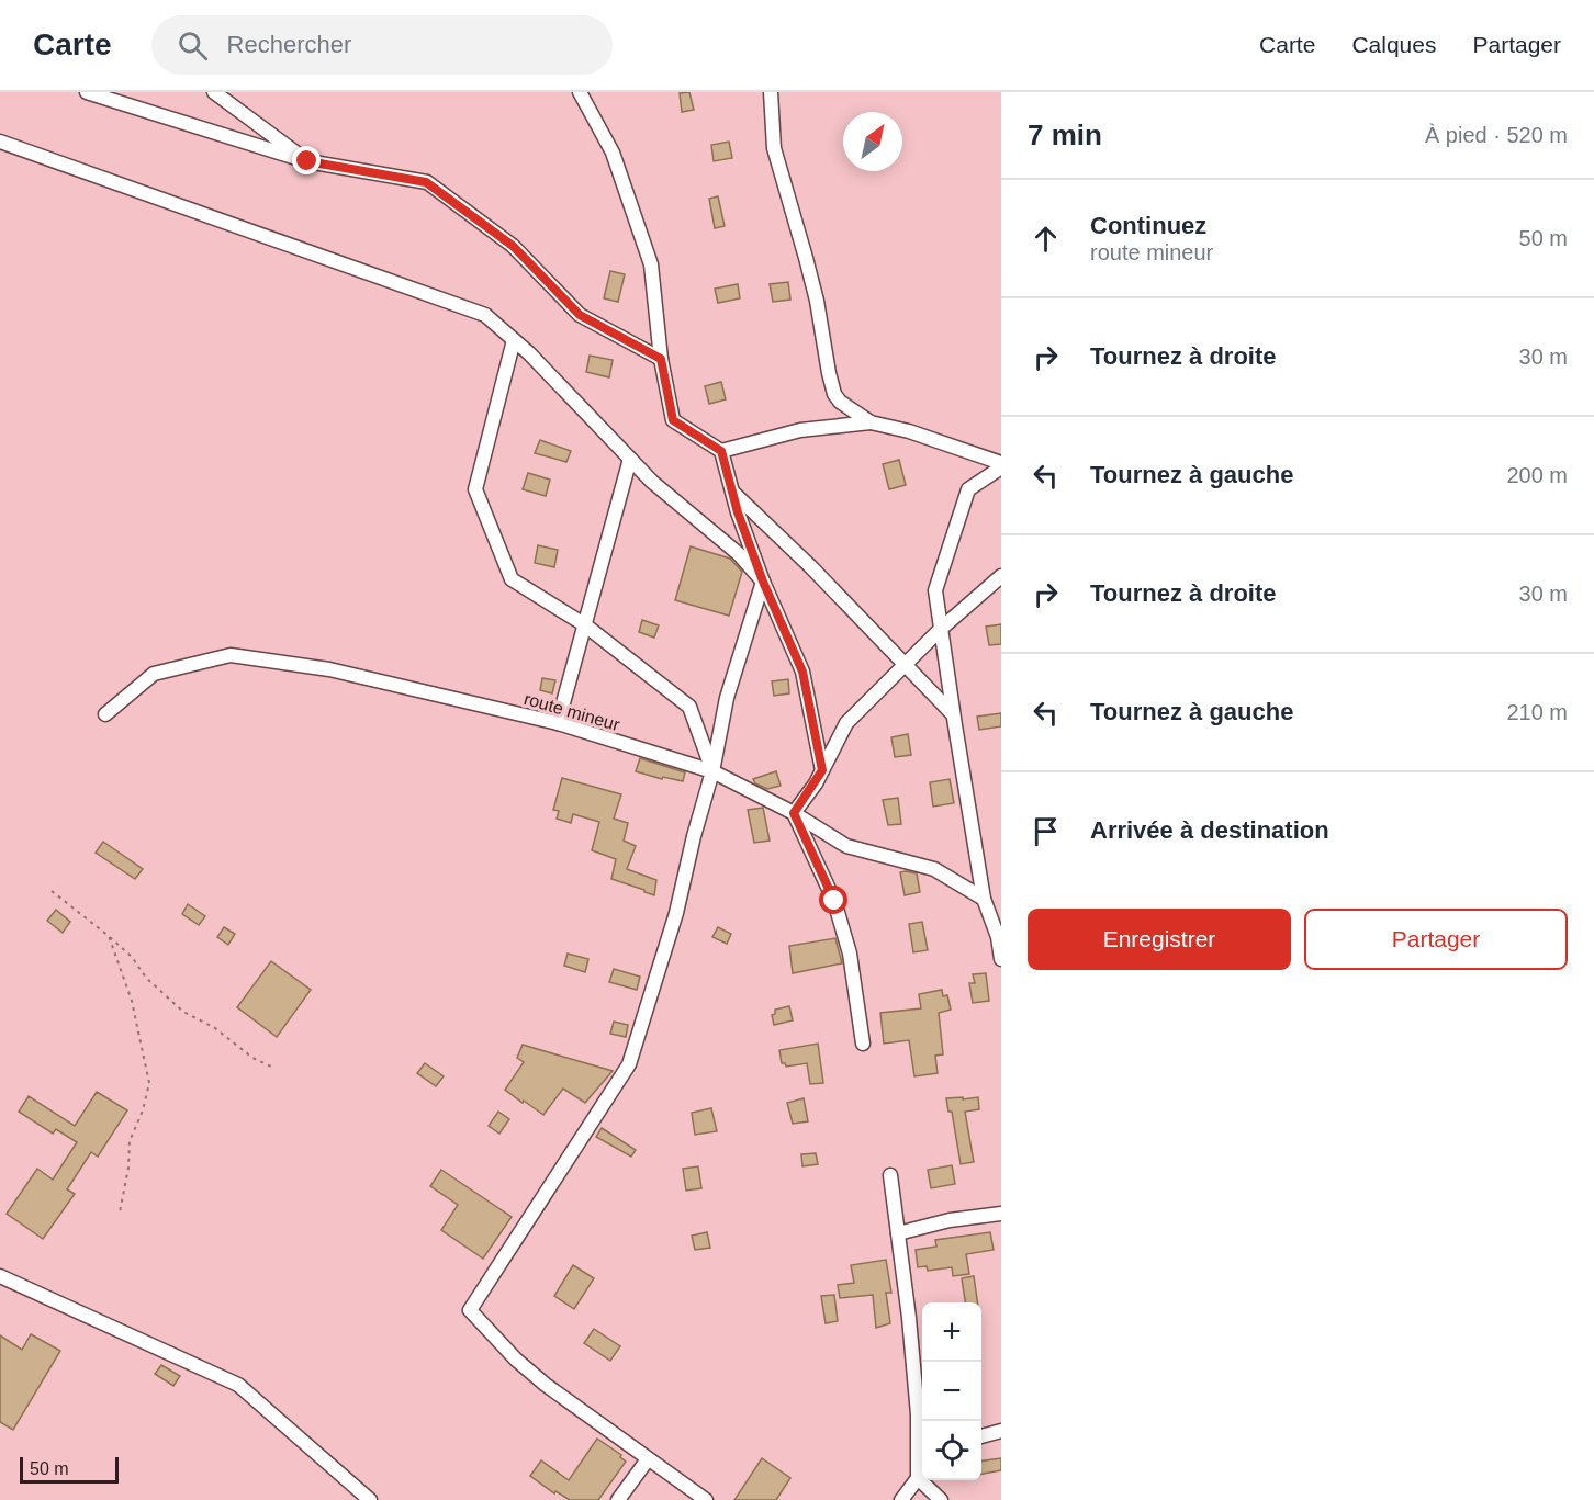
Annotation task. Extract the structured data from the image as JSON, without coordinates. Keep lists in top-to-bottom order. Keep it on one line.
{"streets":{"street":["route mineur"]},"scale_bar":"50 m","north":"top right","page":{"header":"Carte","search":"Rechercher","nav":["Carte","Calques","Partager"],"heading":["7 min","À pied · 520 m"],"list":[["Continuez","route mineur","50 m"],["Tournez à droite","30 m"],["Tournez à gauche","200 m"],["Tournez à droite","30 m"],["Tournez à gauche","210 m"],"Arrivée à destination"],"buttons":["Enregistrer","Partager"],"map_buttons":["+","−"],"scale":"50 m"}}
